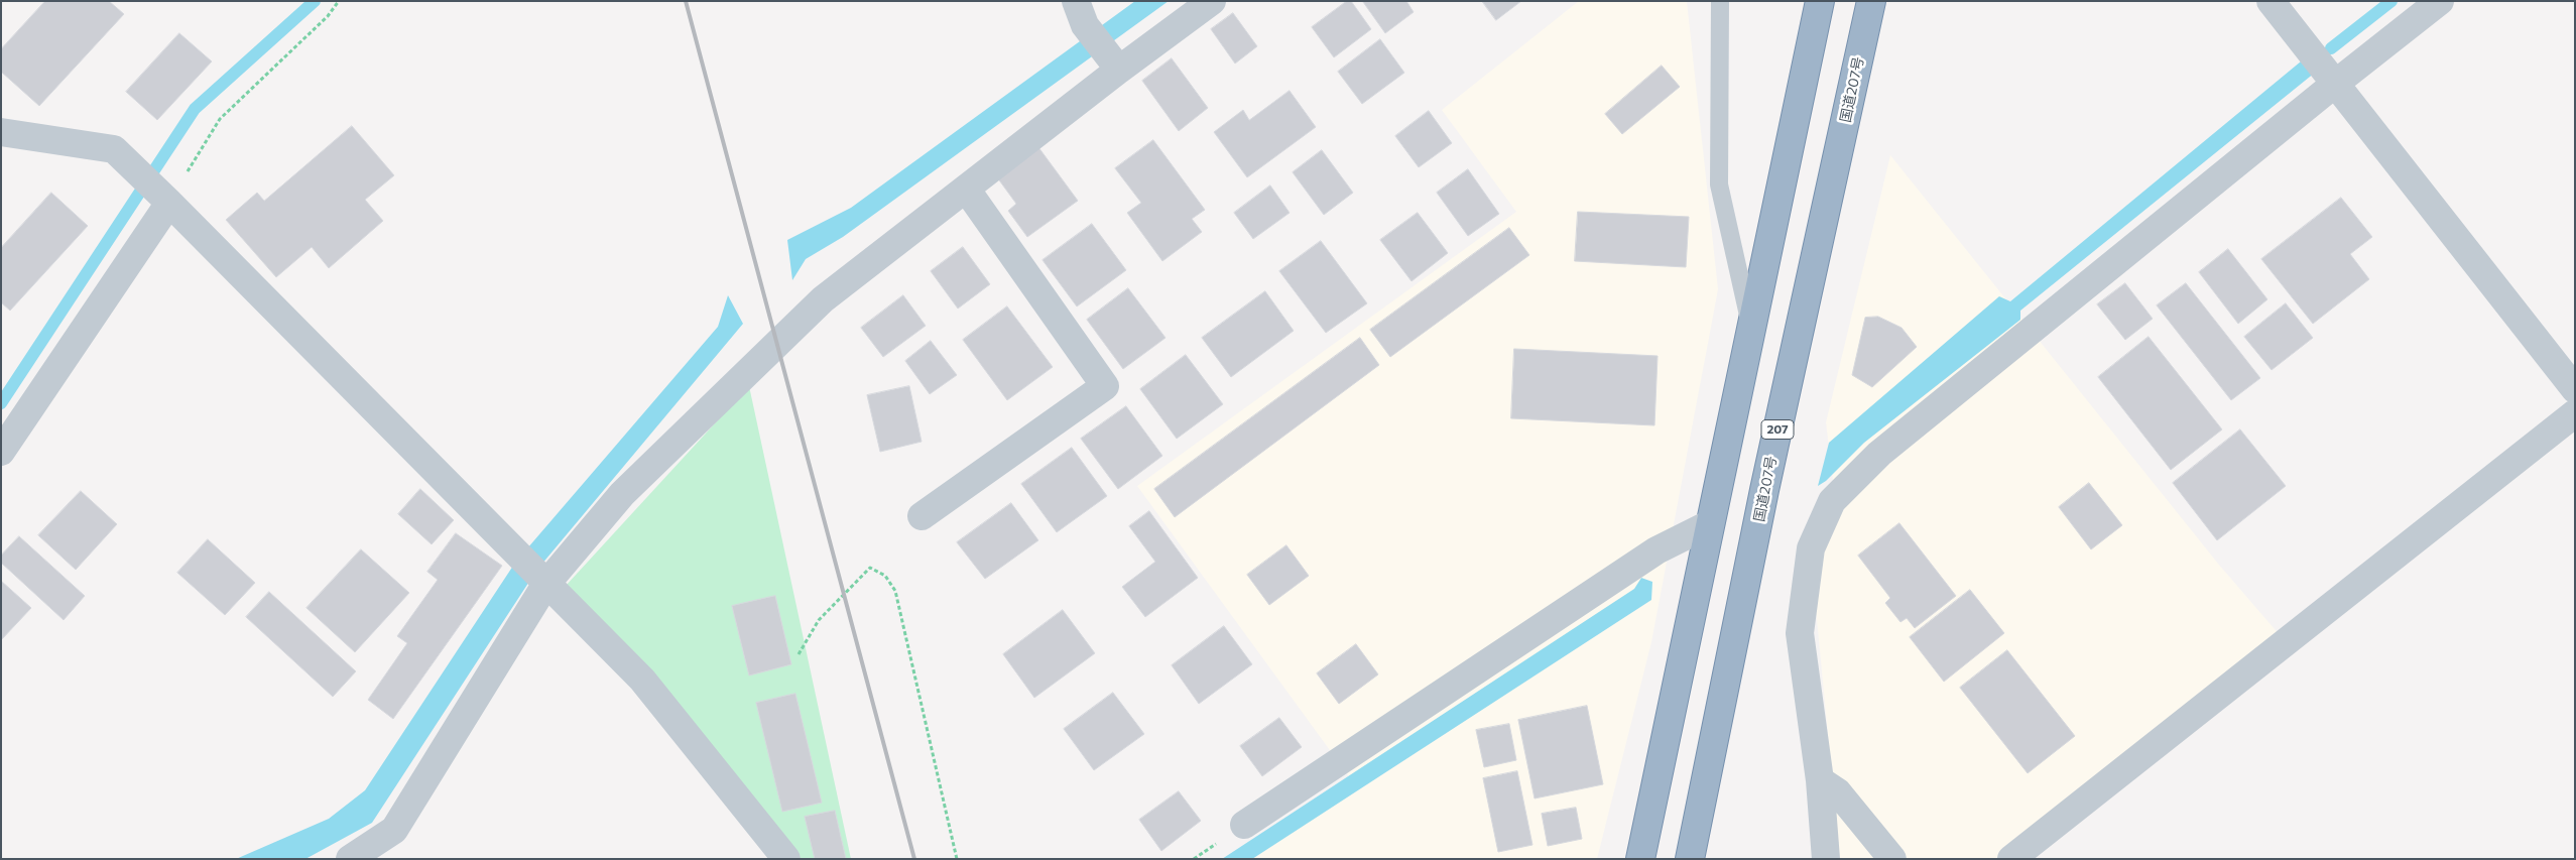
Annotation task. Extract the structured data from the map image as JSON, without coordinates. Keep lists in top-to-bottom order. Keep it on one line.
{"streets":{"highway":["国道207号","207"]}}
